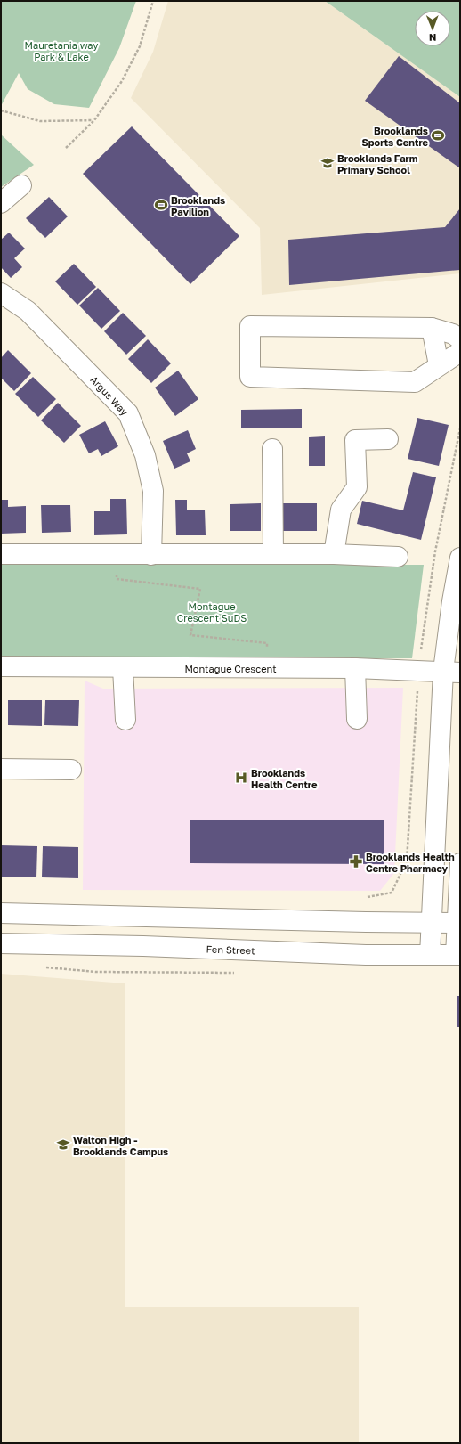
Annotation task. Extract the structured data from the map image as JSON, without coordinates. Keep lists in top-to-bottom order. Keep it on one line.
{"streets":{"street":["Argus Way","Montague Crescent","Fen Street"]},"parks":["Mauretania way Park & Lake","Montague Crescent SuDS"],"places":{"sports":["Brooklands Sports Centre","Brooklands Pavilion"],"school or university":["Brooklands Farm Primary School","Walton High - Brooklands Campus"],"hospital":["Brooklands Health Centre"],"pharmacy":["Brooklands Health Centre Pharmacy"]},"north":"bottom"}
